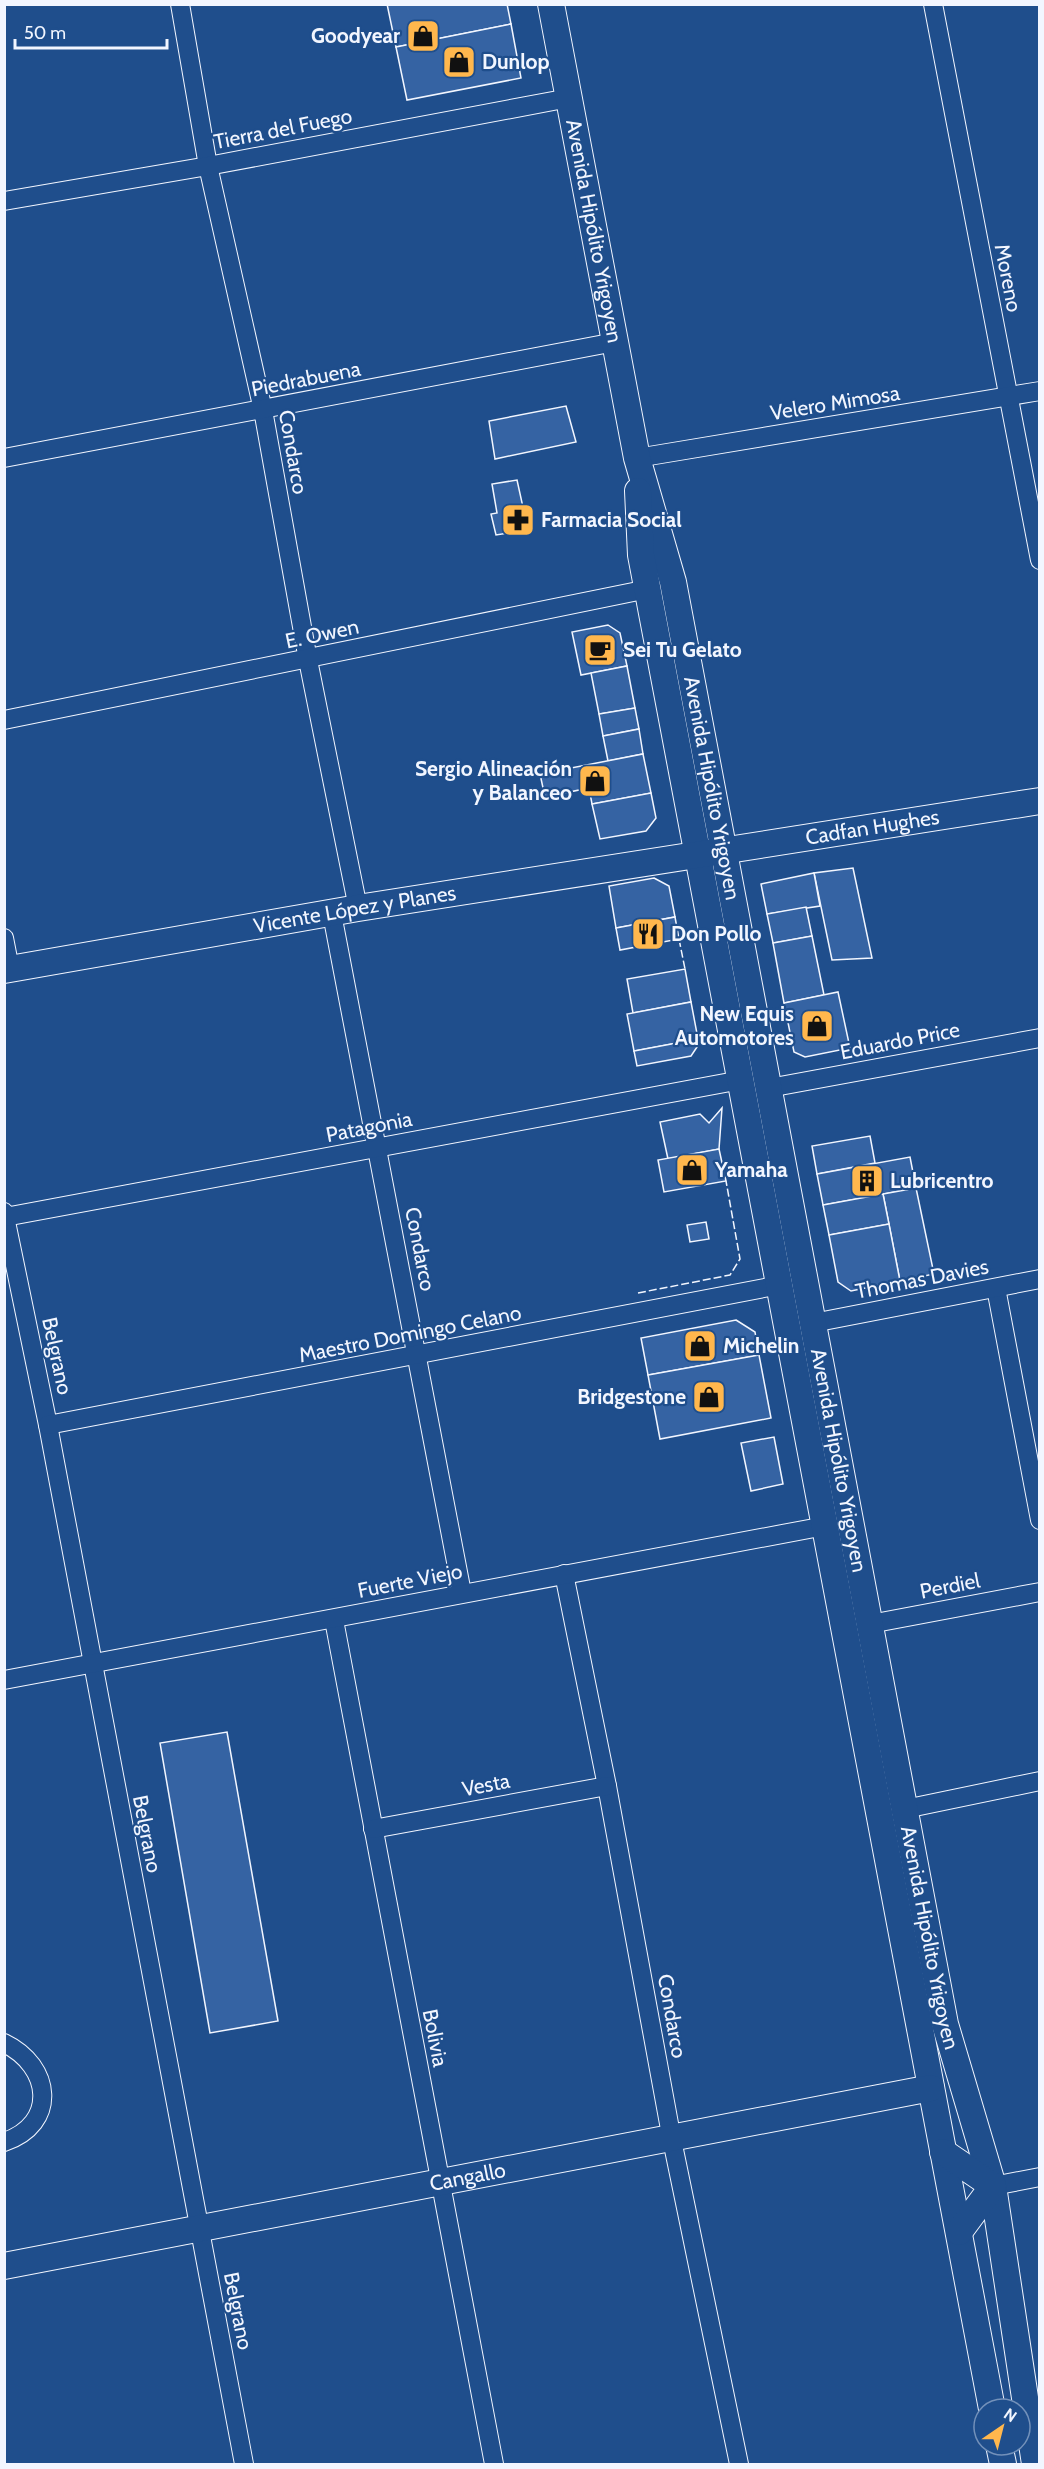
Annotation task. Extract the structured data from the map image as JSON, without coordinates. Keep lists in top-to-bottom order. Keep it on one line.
{"streets":{"main road":["Avenida Hipólito Yrigoyen","Cadfan Hughes","Vicente López y Planes","Cangallo"],"street":["Tierra del Fuego","Moreno","Piedrabuena","Velero Mimosa","Condarco","E. Owen","Eduardo Price","Patagonia","Thomas Davies","Maestro Domingo Celano","Belgrano","Fuerte Viejo","Perdiel","Vesta","Bolivia"]},"crossings":[["Tierra del Fuego","Avenida Hipólito Yrigoyen"],["Tierra del Fuego","Condarco"],["Avenida Hipólito Yrigoyen","Piedrabuena"],["Avenida Hipólito Yrigoyen","Velero Mimosa"],["Avenida Hipólito Yrigoyen","E. Owen"],["Avenida Hipólito Yrigoyen","Cadfan Hughes"],["Avenida Hipólito Yrigoyen","Vicente López y Planes"],["Avenida Hipólito Yrigoyen","Eduardo Price"],["Avenida Hipólito Yrigoyen","Patagonia"],["Avenida Hipólito Yrigoyen","Thomas Davies"],["Avenida Hipólito Yrigoyen","Maestro Domingo Celano"],["Avenida Hipólito Yrigoyen","Fuerte Viejo"],["Avenida Hipólito Yrigoyen","Perdiel"],["Avenida Hipólito Yrigoyen","Cangallo"],["Moreno","Velero Mimosa"],["Piedrabuena","Condarco"],["Condarco","E. Owen"],["Condarco","Vicente López y Planes"],["Condarco","Patagonia"],["Condarco","Maestro Domingo Celano"],["Condarco","Fuerte Viejo"],["Condarco","Vesta"],["Condarco","Cangallo"],["Cadfan Hughes","Vicente López y Planes"],["Patagonia","Belgrano"],["Maestro Domingo Celano","Belgrano"],["Belgrano","Fuerte Viejo"],["Belgrano","Cangallo"],["Fuerte Viejo","Bolivia"],["Vesta","Bolivia"],["Bolivia","Cangallo"]],"places":{"shop":["Goodyear","Dunlop","Sergio Alineación y Balanceo","New Equis Automotores","Yamaha","Michelin","Bridgestone"],"pharmacy":["Farmacia Social"],"cafe":["Sei Tu Gelato"],"restaurant":["Don Pollo"],"building":["Lubricentro"]},"scale_bar":"50 m","north":"top right"}
